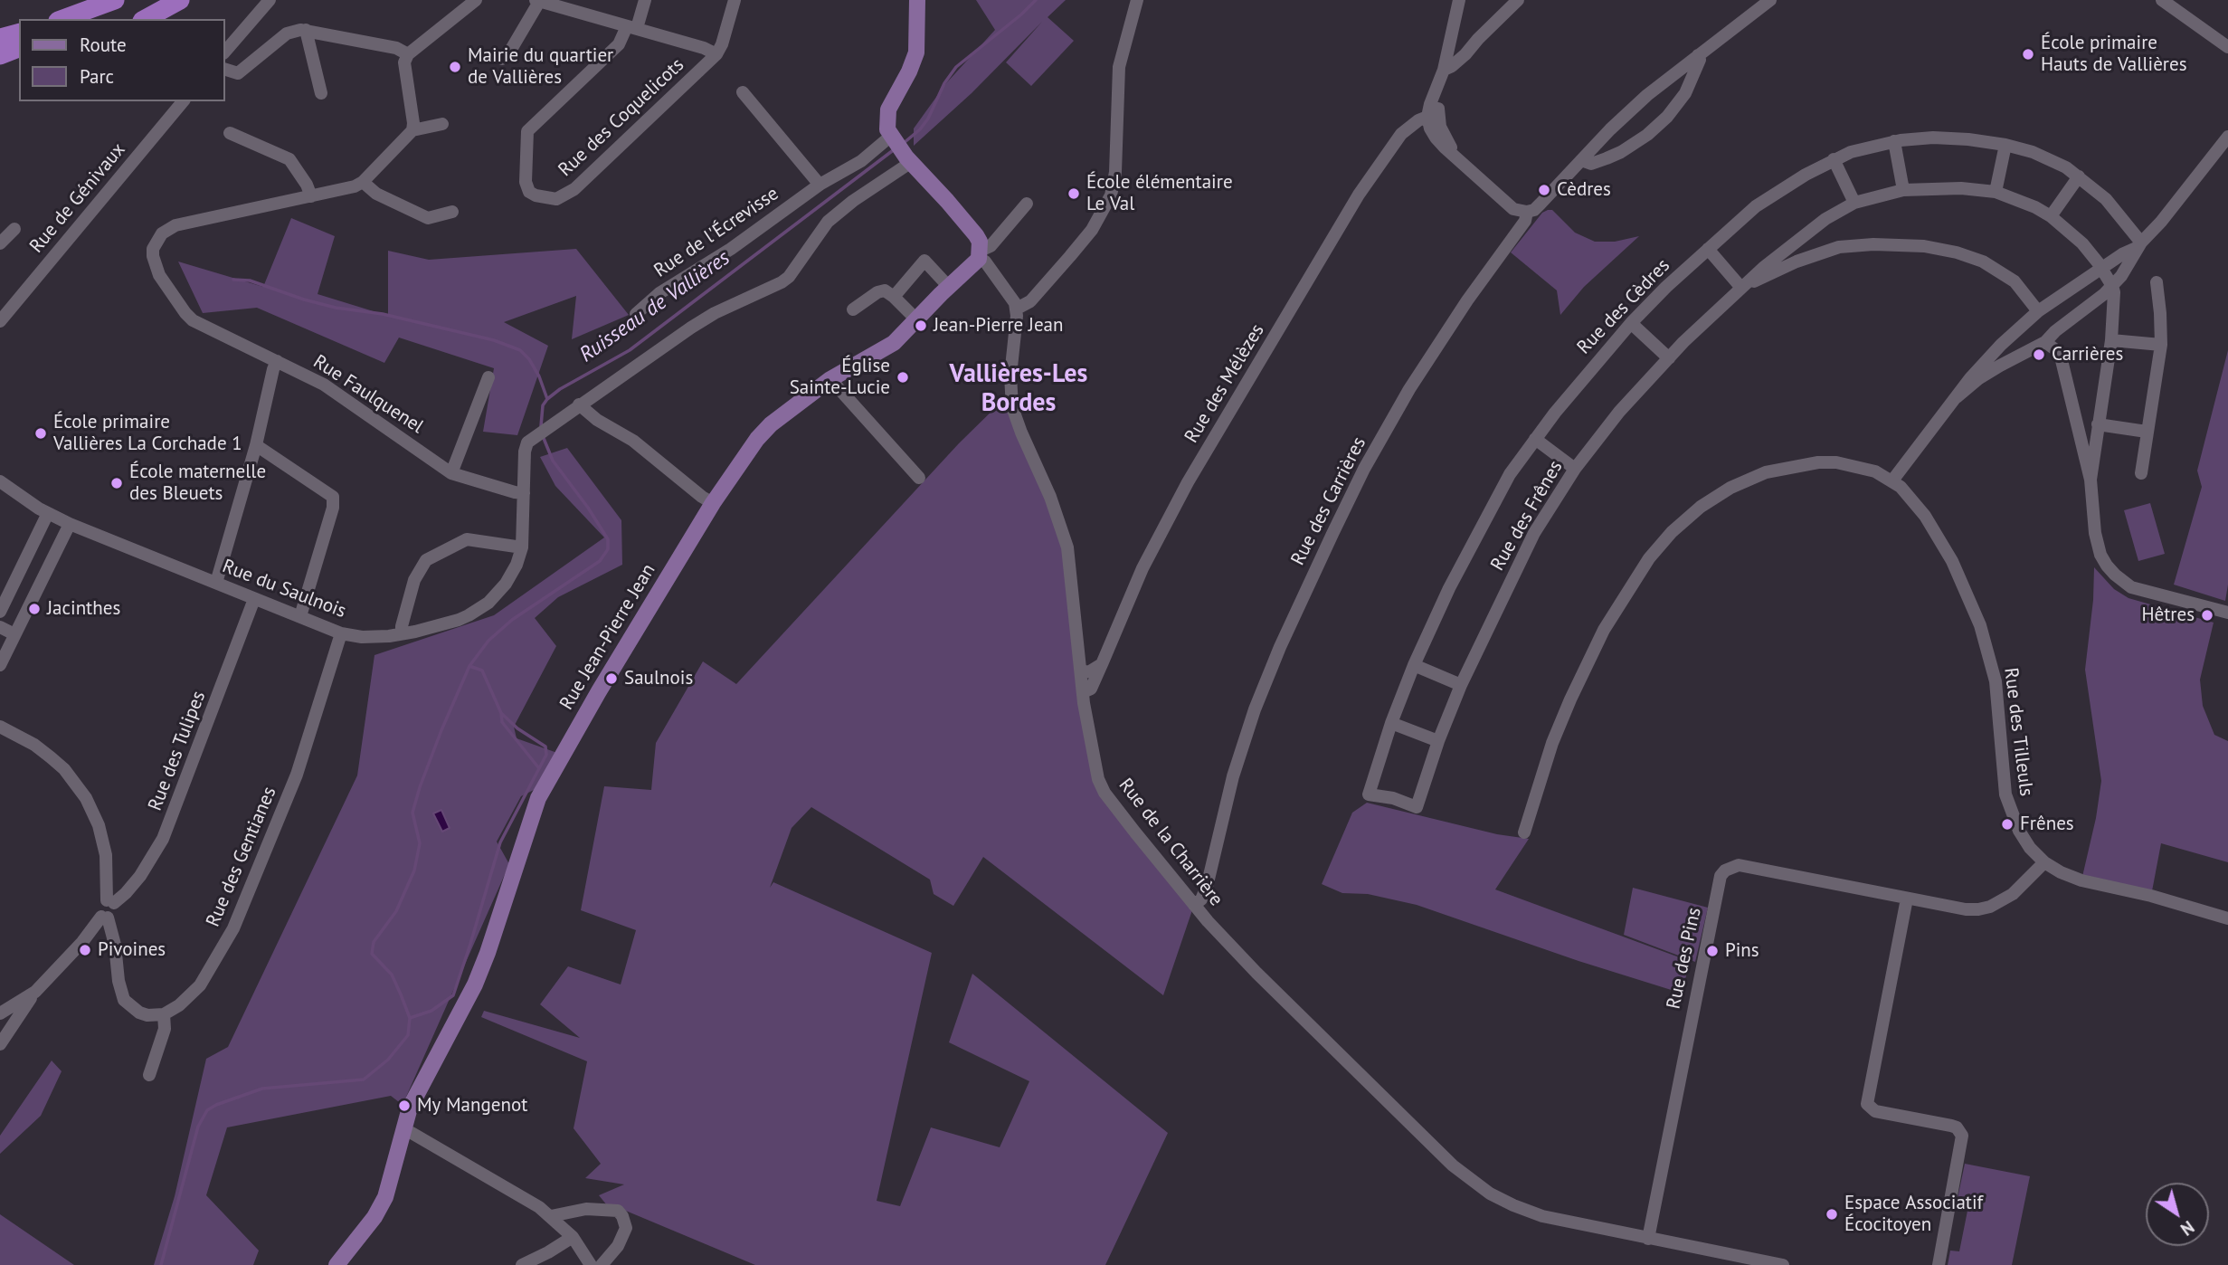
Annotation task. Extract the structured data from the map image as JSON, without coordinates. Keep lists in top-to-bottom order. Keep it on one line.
{"streets":{"main road":["Rue Jean-Pierre Jean"],"street":["Rue des Coquelicots","Rue de Génivaux","Rue de l'Écrevisse","Rue des Cèdres","Rue des Mélèzes","Rue Faulquenel","Rue des Carrières","Rue des Frênes","Rue du Saulnois","Rue des Tilleuls","Rue des Tulipes","Rue de la Charrière","Rue des Gentianes","Rue des Pins"]},"crossings":[["Rue des Cèdres","Rue des Frênes"],["Rue des Mélèzes","Rue de la Charrière"],["Rue Faulquenel","Rue du Saulnois"],["Rue des Carrières","Rue de la Charrière"],["Rue du Saulnois","Rue des Tulipes"],["Rue du Saulnois","Rue des Gentianes"],["Rue des Tilleuls","Rue des Pins"],["Rue de la Charrière","Rue des Pins"]],"districts":["Vallières-Les Bordes"],"water":["Ruisseau de Vallières"],"places":["École primaire Hauts de Vallières","Mairie du quartier de Vallières","Cèdres","École élémentaire Le Val","Jean-Pierre Jean","Carrières","Église Sainte-Lucie","École primaire Vallières La Corchade 1","École maternelle des Bleuets","Jacinthes","Hêtres","Saulnois","Frênes","Pivoines","Pins","My Mangenot","Espace Associatif Écocitoyen"],"legend":["Route","Parc"],"north":"bottom right"}
